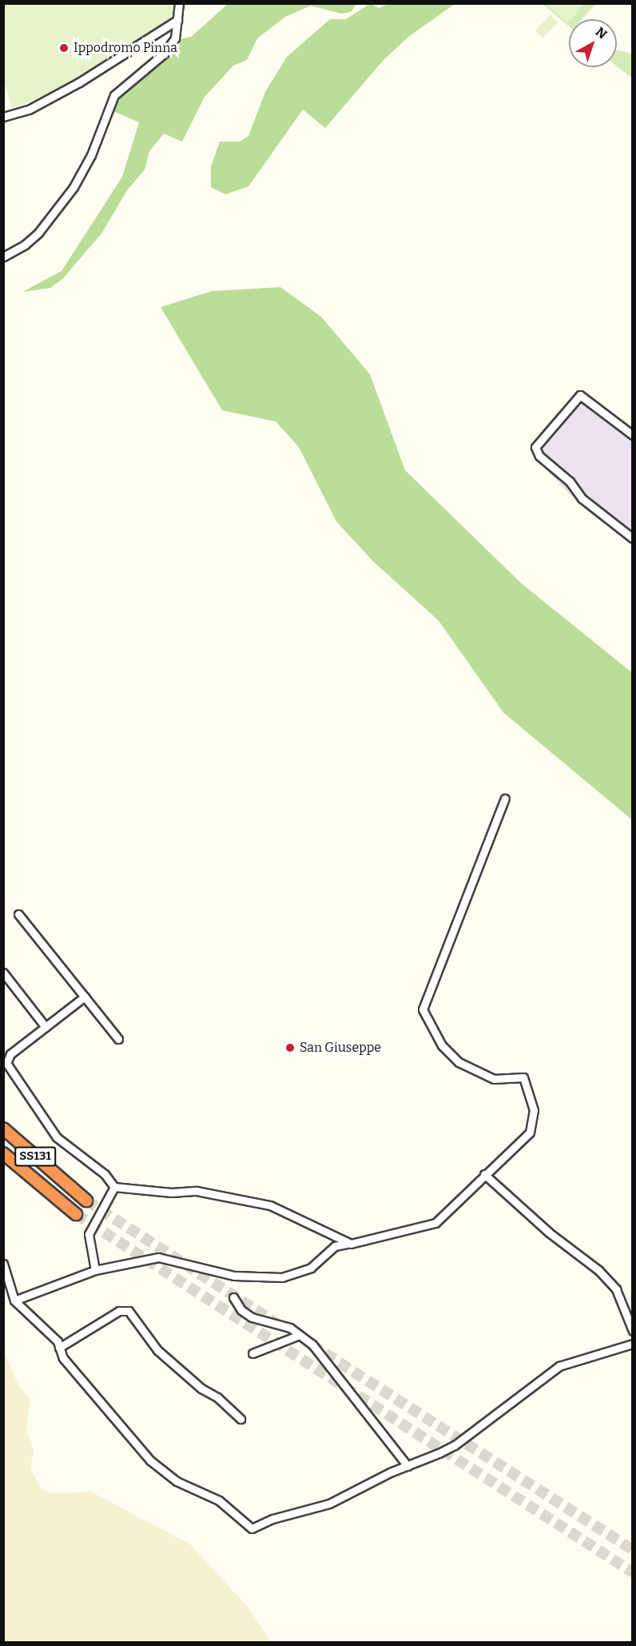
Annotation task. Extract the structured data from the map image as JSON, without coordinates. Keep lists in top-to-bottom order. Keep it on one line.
{"streets":{"highway":["SS131"]},"places":["Ippodromo Pinna","San Giuseppe"],"north":"top right"}
